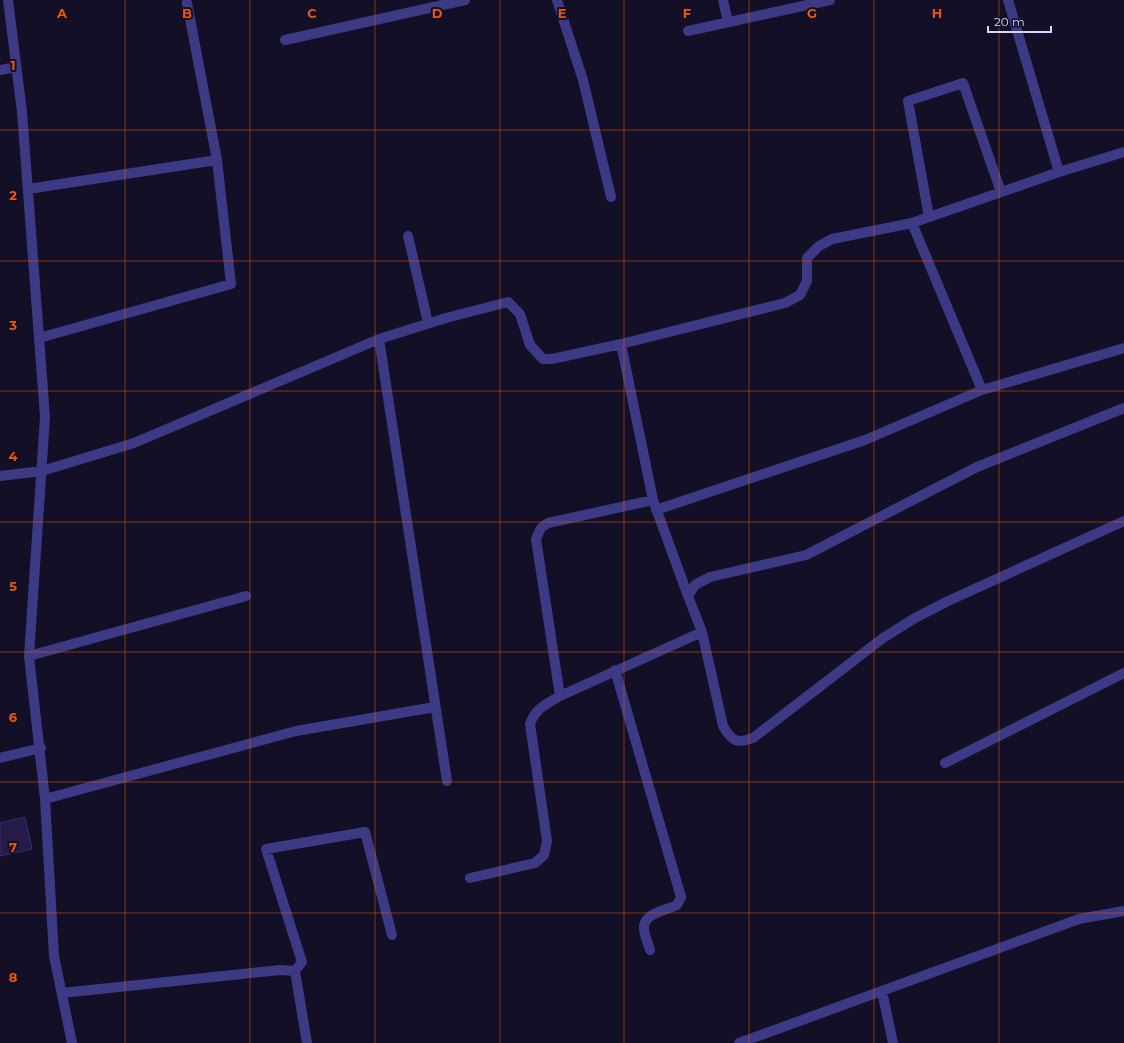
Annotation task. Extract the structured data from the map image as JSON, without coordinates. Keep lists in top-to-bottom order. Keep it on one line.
{"scale_bar":"20 m","grid":{"columns":["A","B","C","D","E","F","G","H"],"rows":["1","2","3","4","5","6","7","8"]}}
